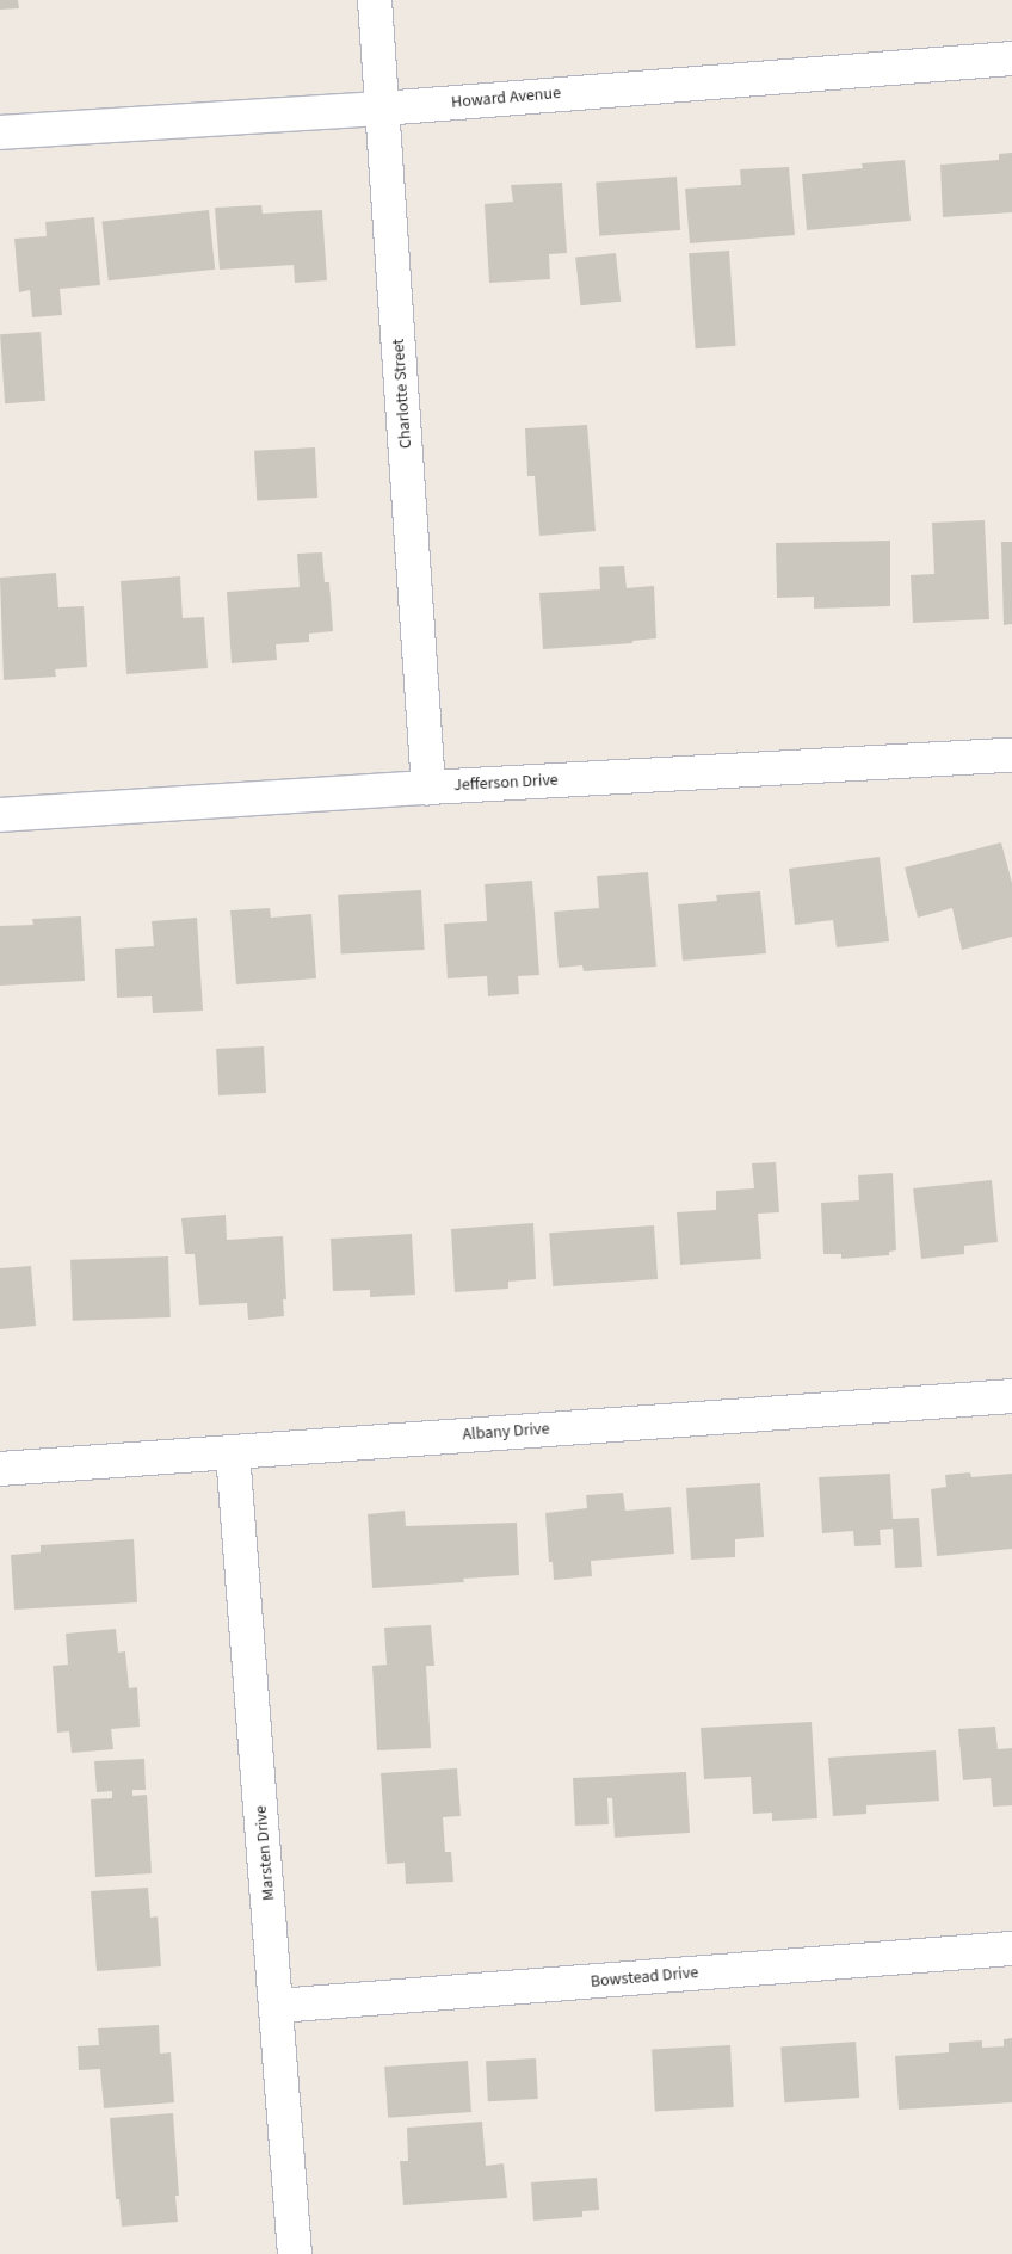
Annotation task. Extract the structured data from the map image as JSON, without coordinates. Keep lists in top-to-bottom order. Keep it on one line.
{"streets":{"street":["Howard Avenue","Charlotte Street","Jefferson Drive","Albany Drive","Marsten Drive","Bowstead Drive"]},"crossings":[["Howard Avenue","Charlotte Street"],["Charlotte Street","Jefferson Drive"],["Albany Drive","Marsten Drive"],["Marsten Drive","Bowstead Drive"]]}
